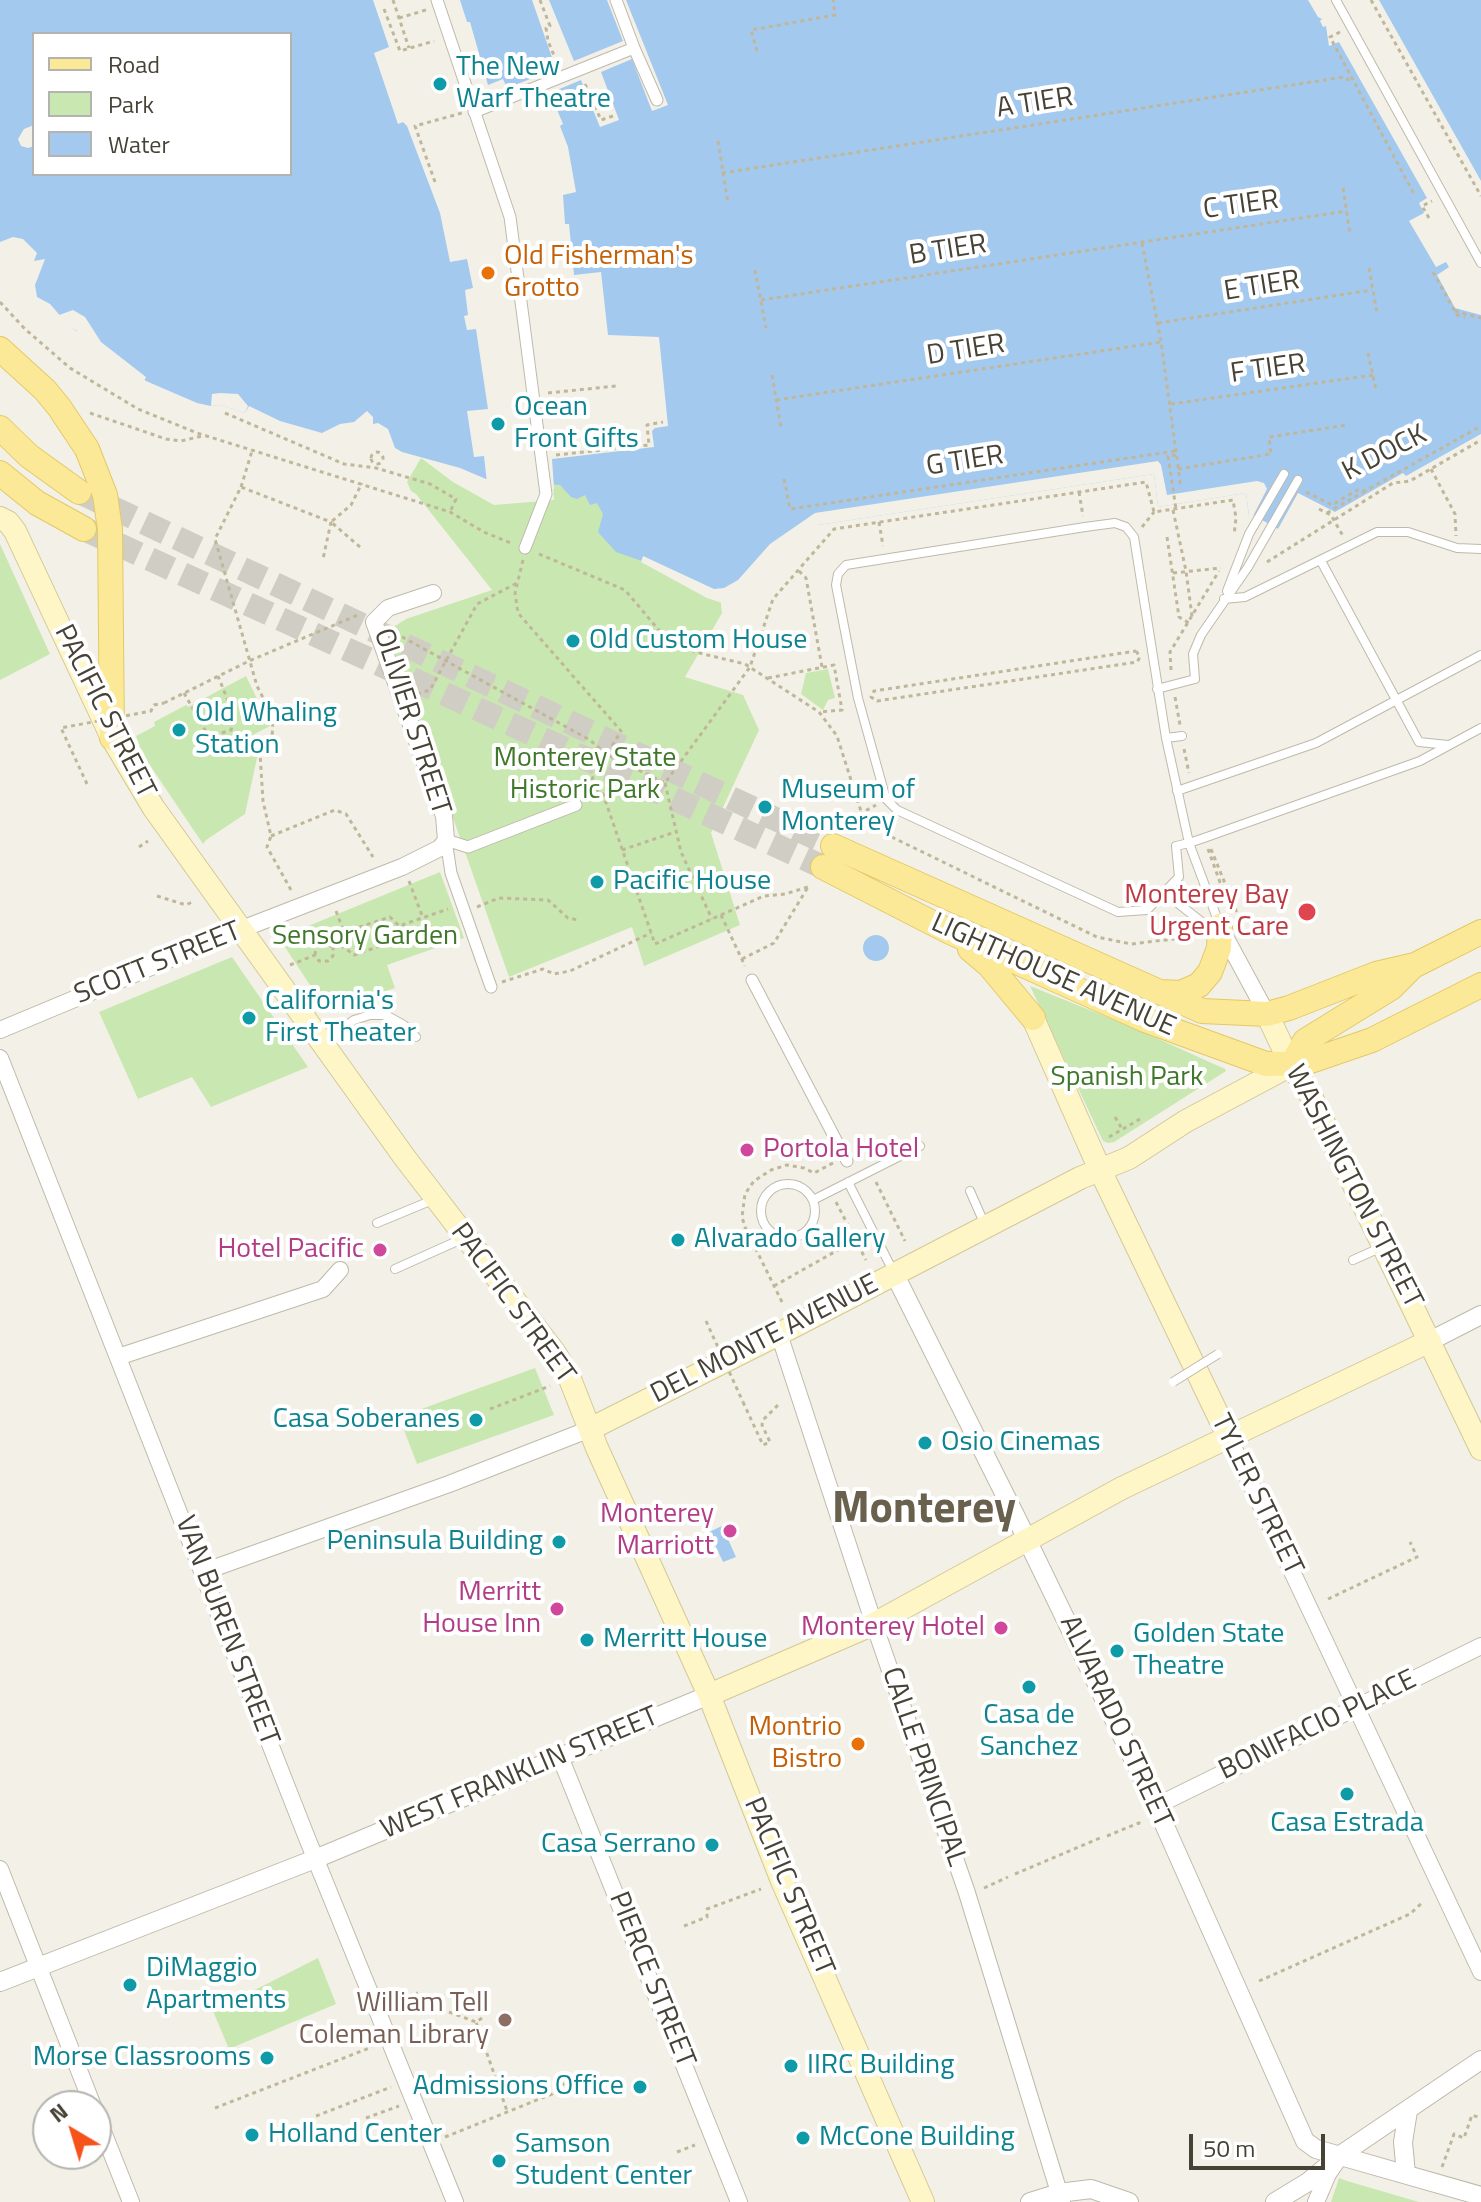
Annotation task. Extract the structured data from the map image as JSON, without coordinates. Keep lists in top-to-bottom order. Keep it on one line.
{"streets":{"main road":["PACIFIC STREET","LIGHTHOUSE AVENUE","WASHINGTON STREET","DEL MONTE AVENUE","TYLER STREET","WEST FRANKLIN STREET"],"street":["OLIVIER STREET","SCOTT STREET","VAN BUREN STREET","ALVARADO STREET","BONIFACIO PLACE","CALLE PRINCIPAL","PIERCE STREET"],"path":["A TIER","C TIER","B TIER","E TIER","D TIER","F TIER","K DOCK","G TIER"]},"crossings":[["C TIER","B TIER"],["PACIFIC STREET","SCOTT STREET"],["PACIFIC STREET","DEL MONTE AVENUE"],["PACIFIC STREET","WEST FRANKLIN STREET"],["OLIVIER STREET","SCOTT STREET"],["LIGHTHOUSE AVENUE","WASHINGTON STREET"],["LIGHTHOUSE AVENUE","DEL MONTE AVENUE"],["WASHINGTON STREET","DEL MONTE AVENUE"],["WASHINGTON STREET","WEST FRANKLIN STREET"],["DEL MONTE AVENUE","TYLER STREET"],["DEL MONTE AVENUE","VAN BUREN STREET"],["DEL MONTE AVENUE","ALVARADO STREET"],["DEL MONTE AVENUE","CALLE PRINCIPAL"],["TYLER STREET","BONIFACIO PLACE"],["TYLER STREET","WEST FRANKLIN STREET"],["VAN BUREN STREET","WEST FRANKLIN STREET"],["ALVARADO STREET","BONIFACIO PLACE"],["ALVARADO STREET","WEST FRANKLIN STREET"],["CALLE PRINCIPAL","WEST FRANKLIN STREET"],["WEST FRANKLIN STREET","PIERCE STREET"]],"districts":["Monterey"],"parks":["Monterey State Historic Park","Sensory Garden","Spanish Park"],"places":["The New Warf Theatre","Old Fisherman's Grotto","Ocean Front Gifts","Old Custom House","Old Whaling Station","Museum of Monterey","Pacific House","Monterey Bay Urgent Care","California's First Theater","Portola Hotel","Alvarado Gallery","Hotel Pacific","Casa Soberanes","Osio Cinemas","Monterey Marriott","Peninsula Building","Merritt House Inn","Monterey Hotel","Merritt House","Golden State Theatre","Casa de Sanchez","Montrio Bistro","Casa Estrada","Casa Serrano","DiMaggio Apartments","William Tell Coleman Library","Morse Classrooms","IIRC Building","Admissions Office","Holland Center","McCone Building","Samson Student Center"],"legend":["Road","Park","Water"],"scale_bar":"50 m","north":"top left"}
